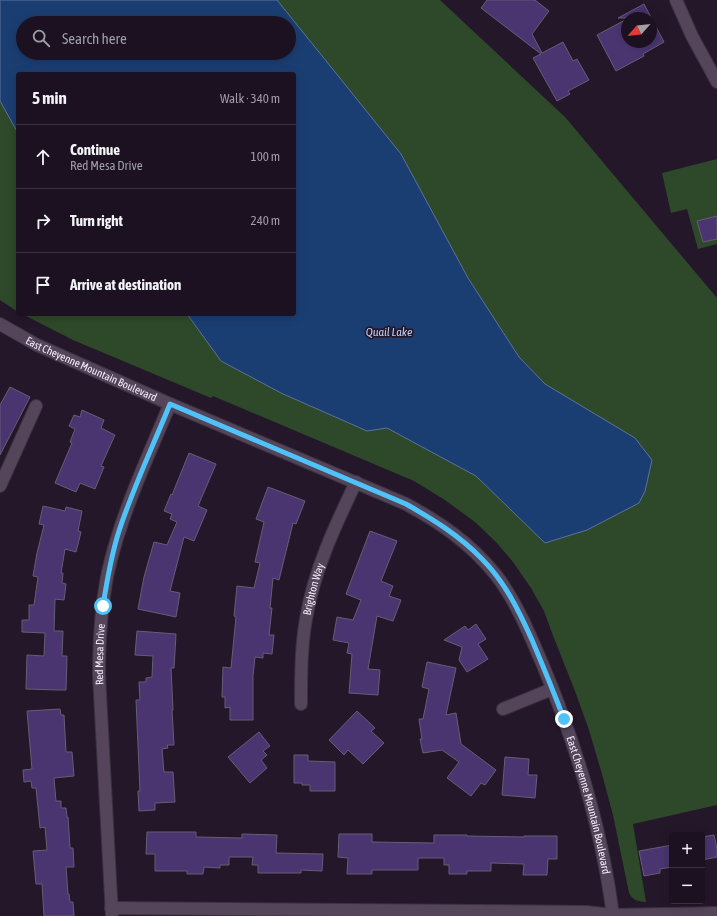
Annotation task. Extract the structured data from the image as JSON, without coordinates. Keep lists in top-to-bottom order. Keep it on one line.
{"streets":{"street":["East Cheyenne Mountain Boulevard","Brighton Way","Red Mesa Drive"]},"crossings":[["East Cheyenne Mountain Boulevard","Brighton Way"],["East Cheyenne Mountain Boulevard","Red Mesa Drive"]],"water":["Quail Lake"],"north":"bottom left","page":{"search":"Search here","heading":["5 min","Walk · 340 m"],"list":[["Continue","Red Mesa Drive","100 m"],["Turn right","240 m"],"Arrive at destination"],"map_buttons":["+","−"]}}
